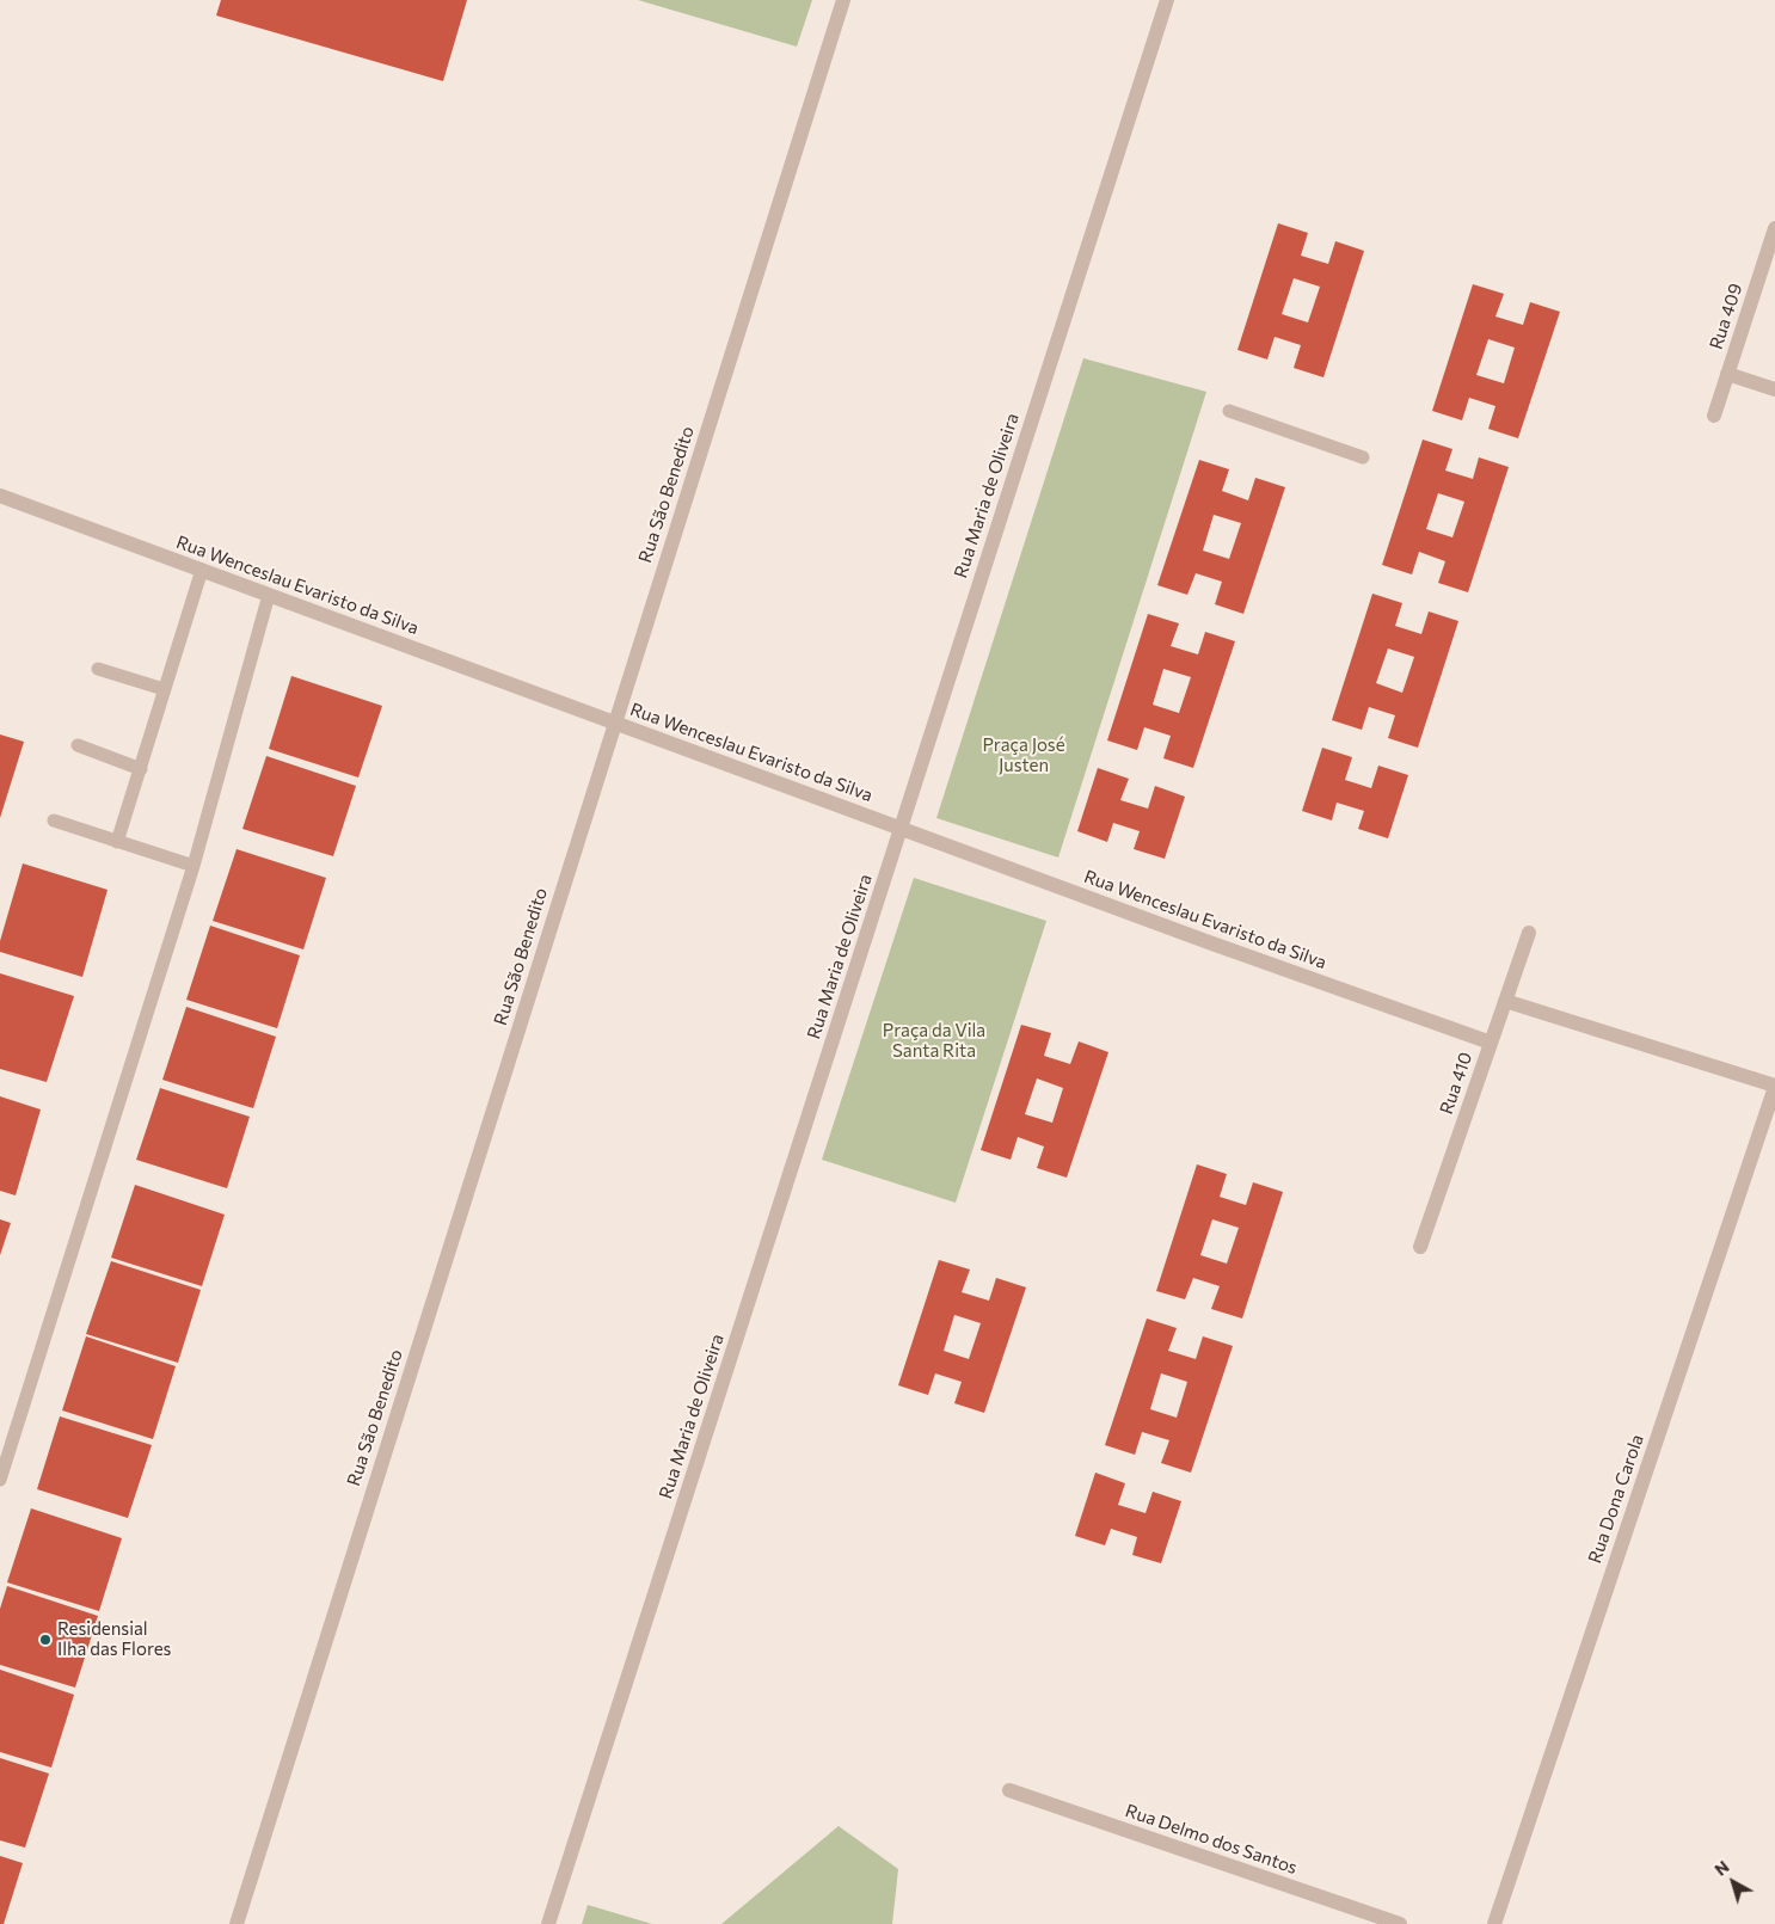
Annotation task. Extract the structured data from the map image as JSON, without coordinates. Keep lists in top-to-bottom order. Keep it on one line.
{"streets":{"street":["Rua 409","Rua São Benedito","Rua Maria de Oliveira","Rua Wenceslau Evaristo da Silva","Rua 410","Rua Dona Carola","Rua Delmo dos Santos"]},"crossings":[["Rua São Benedito","Rua Wenceslau Evaristo da Silva"],["Rua Maria de Oliveira","Rua Wenceslau Evaristo da Silva"],["Rua Wenceslau Evaristo da Silva","Rua 410"]],"parks":["Praça José Justen","Praça da Vila Santa Rita"],"places":["Residensial Ilha das Flores"],"north":"top left"}
